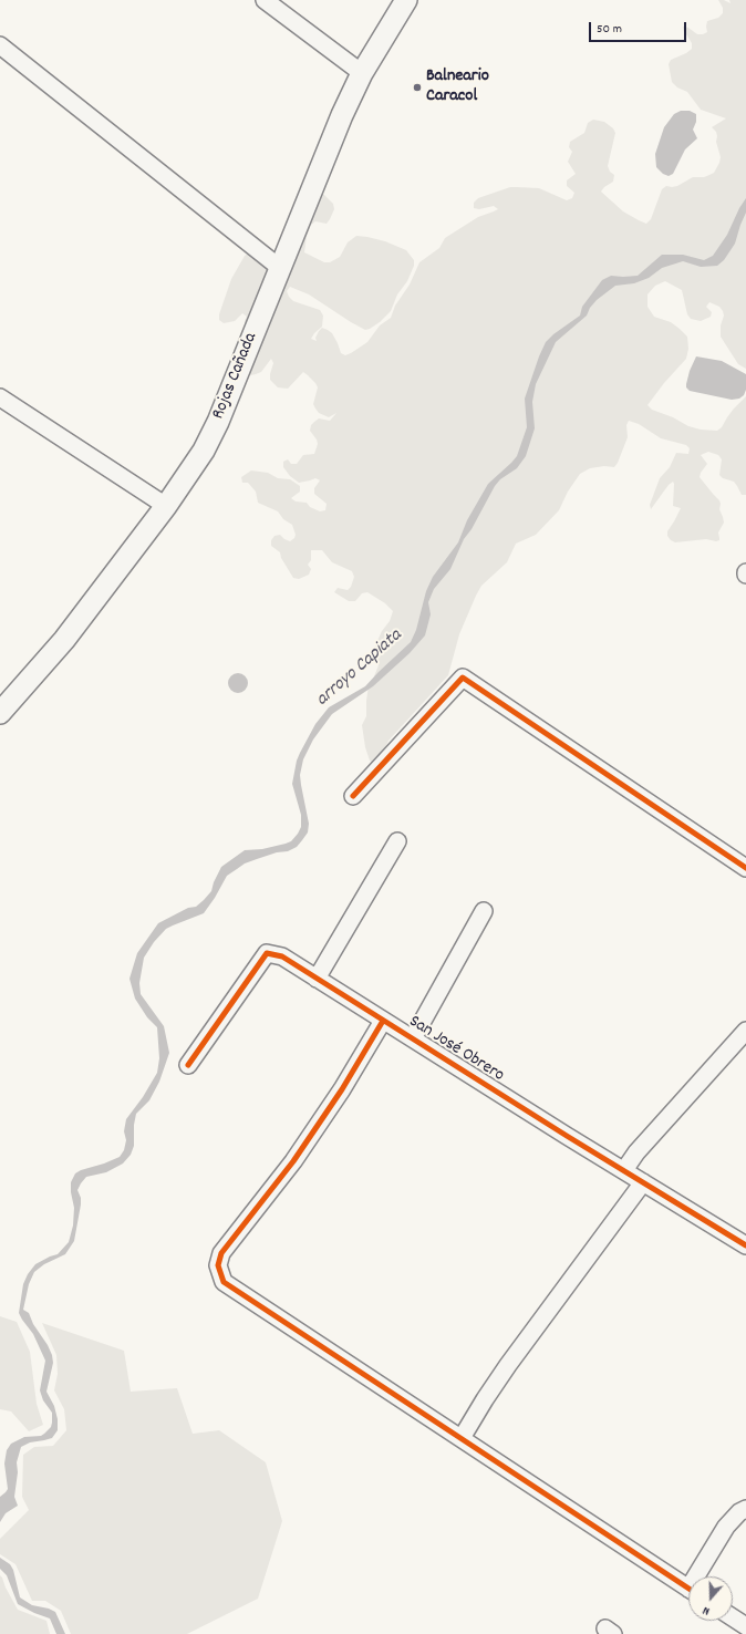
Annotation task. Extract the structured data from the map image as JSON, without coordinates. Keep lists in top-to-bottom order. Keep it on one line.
{"streets":{"main road":["Rojas Cañada"],"street":["San José Obrero"]},"water":["arroyo Capiata"],"places":["Balneario Caracol"],"scale_bar":"50 m","north":"bottom"}
